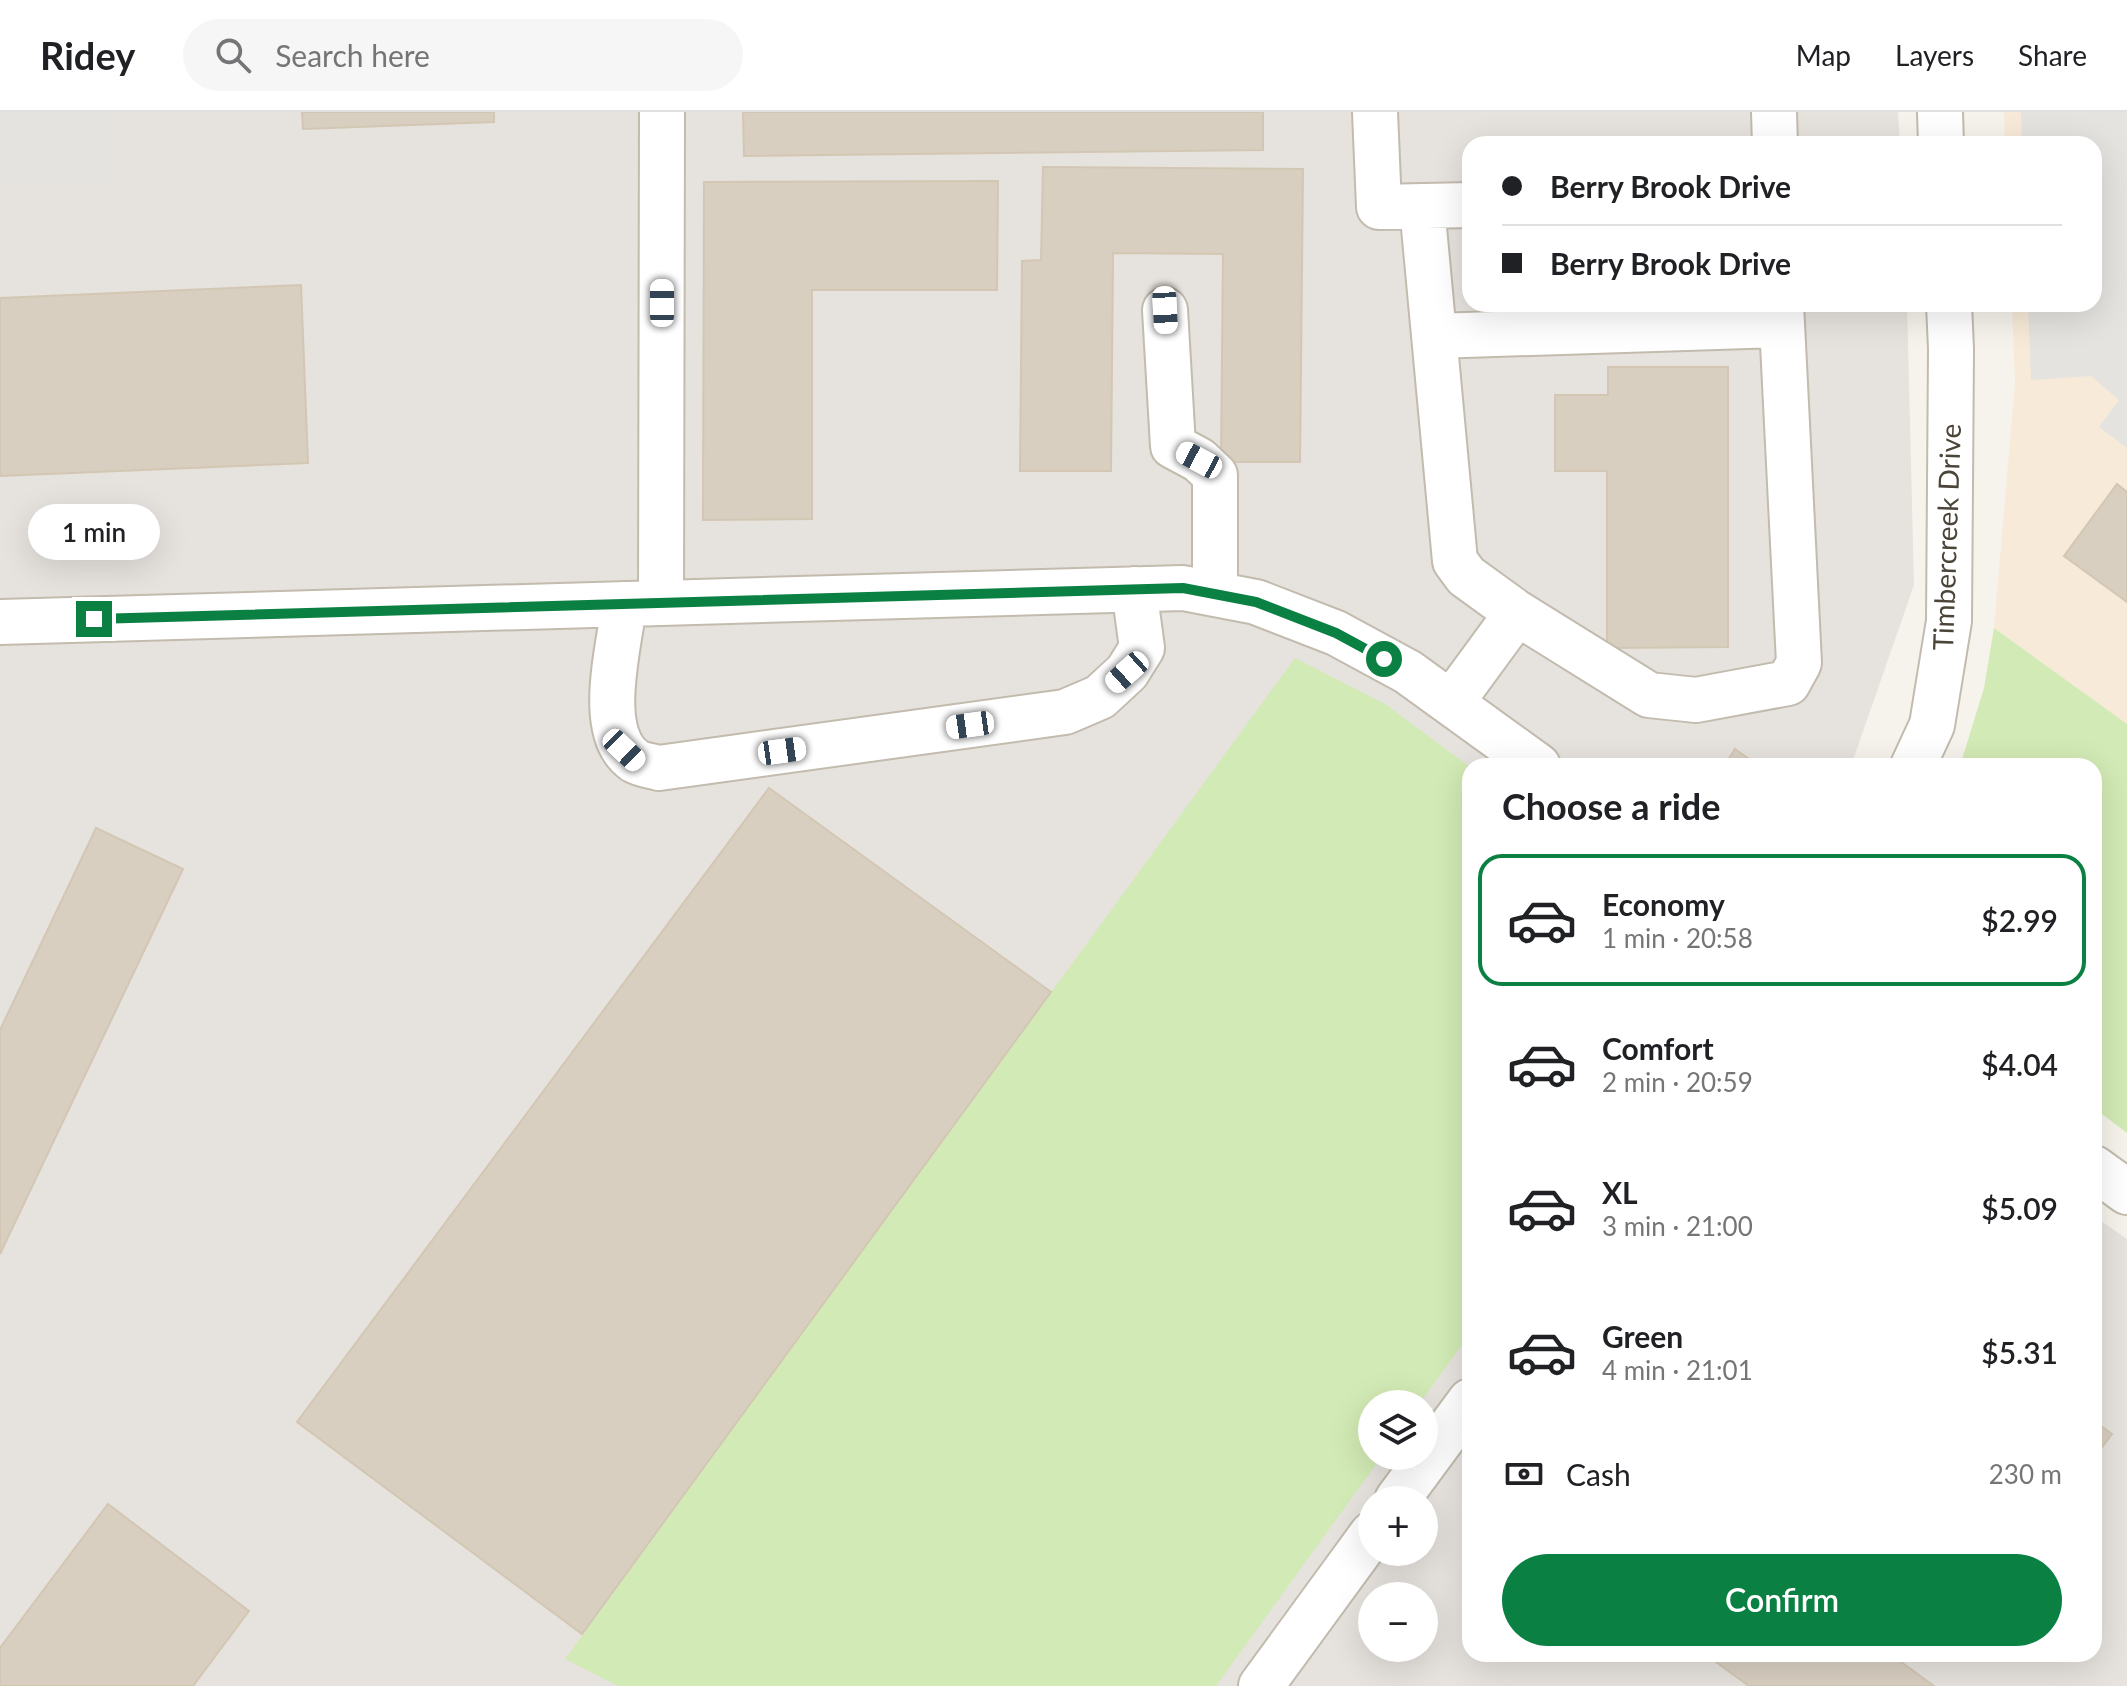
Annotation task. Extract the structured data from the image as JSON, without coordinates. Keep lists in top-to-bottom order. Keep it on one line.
{"streets":{"street":["Timbercreek Drive"]},"page":{"header":"Ridey","search":"Search here","nav":["Map","Layers","Share"],"banner":["Berry Brook Drive","Berry Brook Drive"],"bubble":"1 min","heading":"Choose a ride","list":[{"name":"Economy","note":"1 min · 20:58","value":"$2.99"},{"name":"Comfort","note":"2 min · 20:59","value":"$4.04"},{"name":"XL","note":"3 min · 21:00","value":"$5.09"},{"name":"Green","note":"4 min · 21:01","value":"$5.31"}],"map_buttons":["+","−"],"pay":["Cash","230 m"],"buttons":"Confirm"}}
